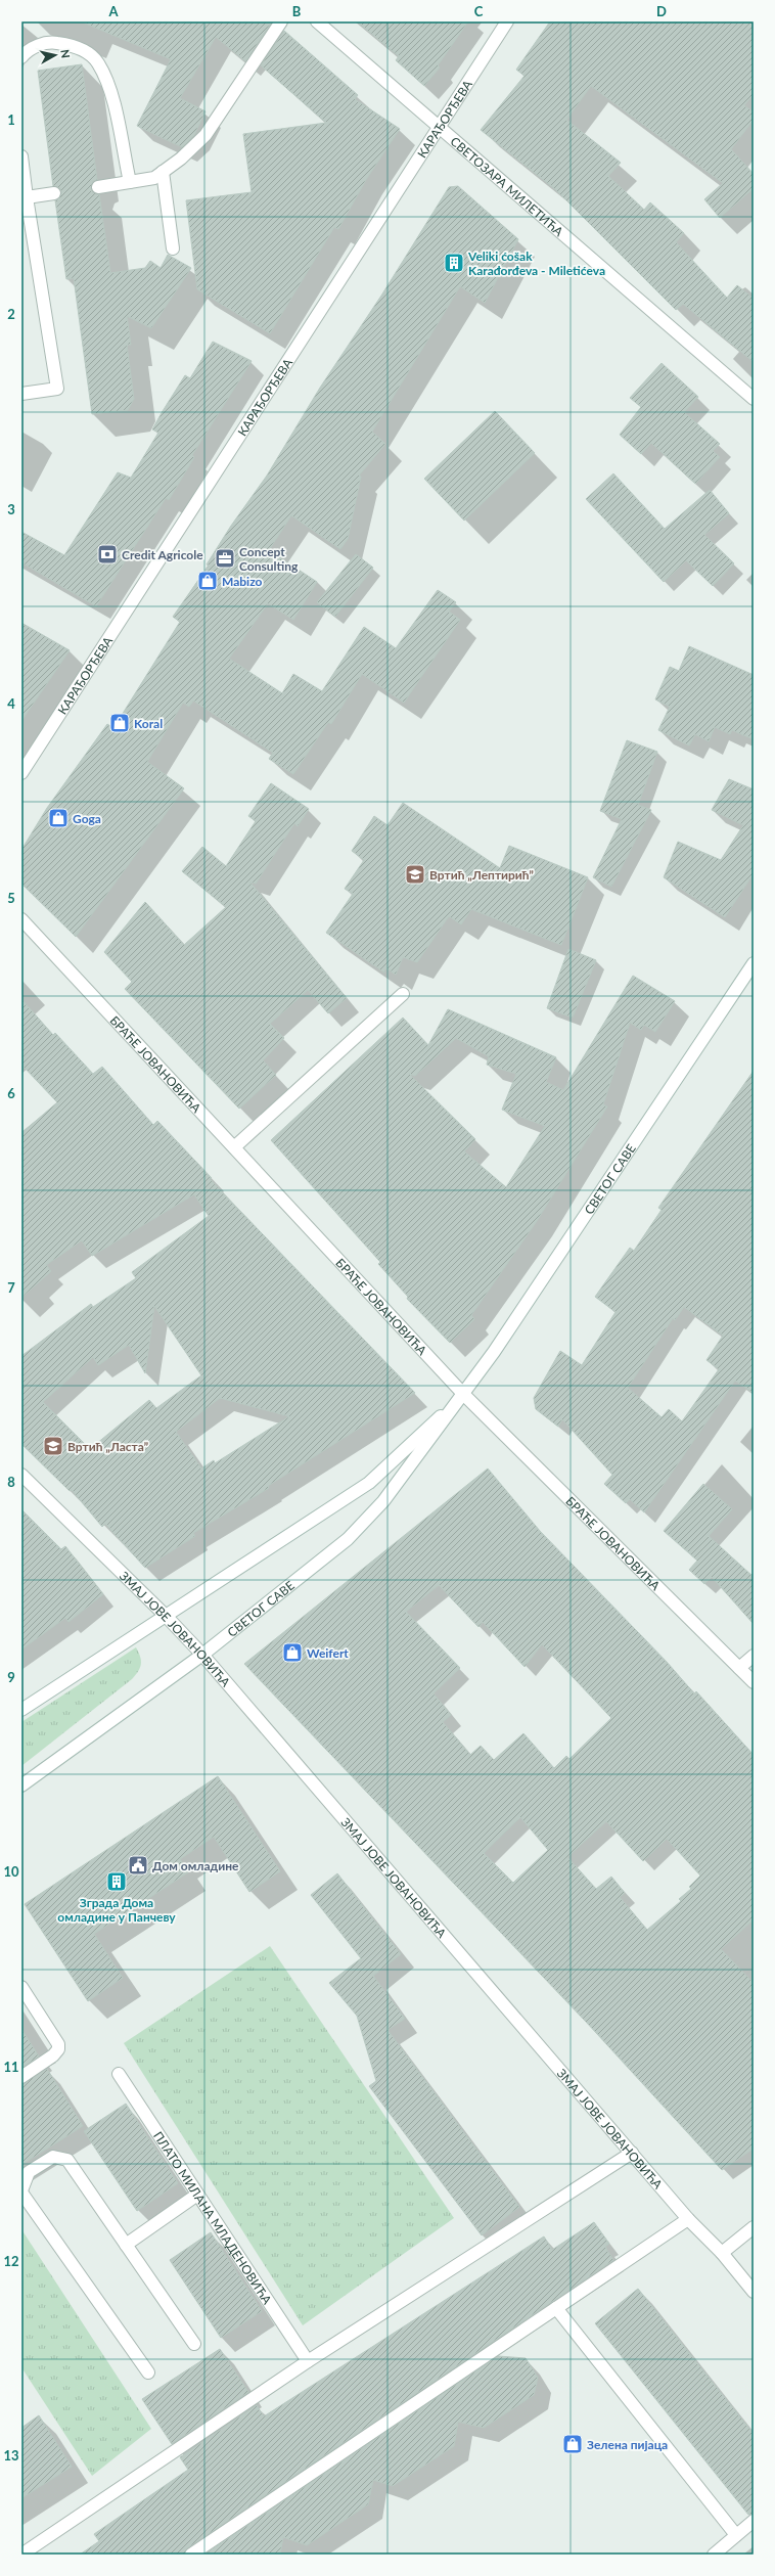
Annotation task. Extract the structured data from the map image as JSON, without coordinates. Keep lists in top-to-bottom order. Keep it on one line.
{"streets":{"street":["КАРАЂОРЂЕВА","СВЕТОЗАРА МИЛЕТИЋА","БРАЋЕ ЈОВАНОВИЋА","СВЕТОГ САВЕ","ЗМАЈ ЈОВЕ ЈОВАНОВИЋА","ПЛАТО МИЛАНА МЛАДЕНОВИЋА"]},"crossings":[["КАРАЂОРЂЕВА","СВЕТОЗАРА МИЛЕТИЋА"],["БРАЋЕ ЈОВАНОВИЋА","СВЕТОГ САВЕ"],["СВЕТОГ САВЕ","ЗМАЈ ЈОВЕ ЈОВАНОВИЋА"]],"places":{"building":["Veliki ćošak Karađorđeva - Miletićeva","Зграда Дома омладине у Панчеву"],"bank":["Credit Agricole"],"office":["Concept Consulting"],"shop":["Mabizo","Koral","Goga","Weifert","Зелена пијаца"],"school or university":["Вртић „Лептирић”","Вртић „Ласта”"],"public building":["Дом омладине"]},"north":"right","grid":{"columns":["A","B","C","D"],"rows":["1","2","3","4","5","6","7","8","9","10","11","12","13"]}}
